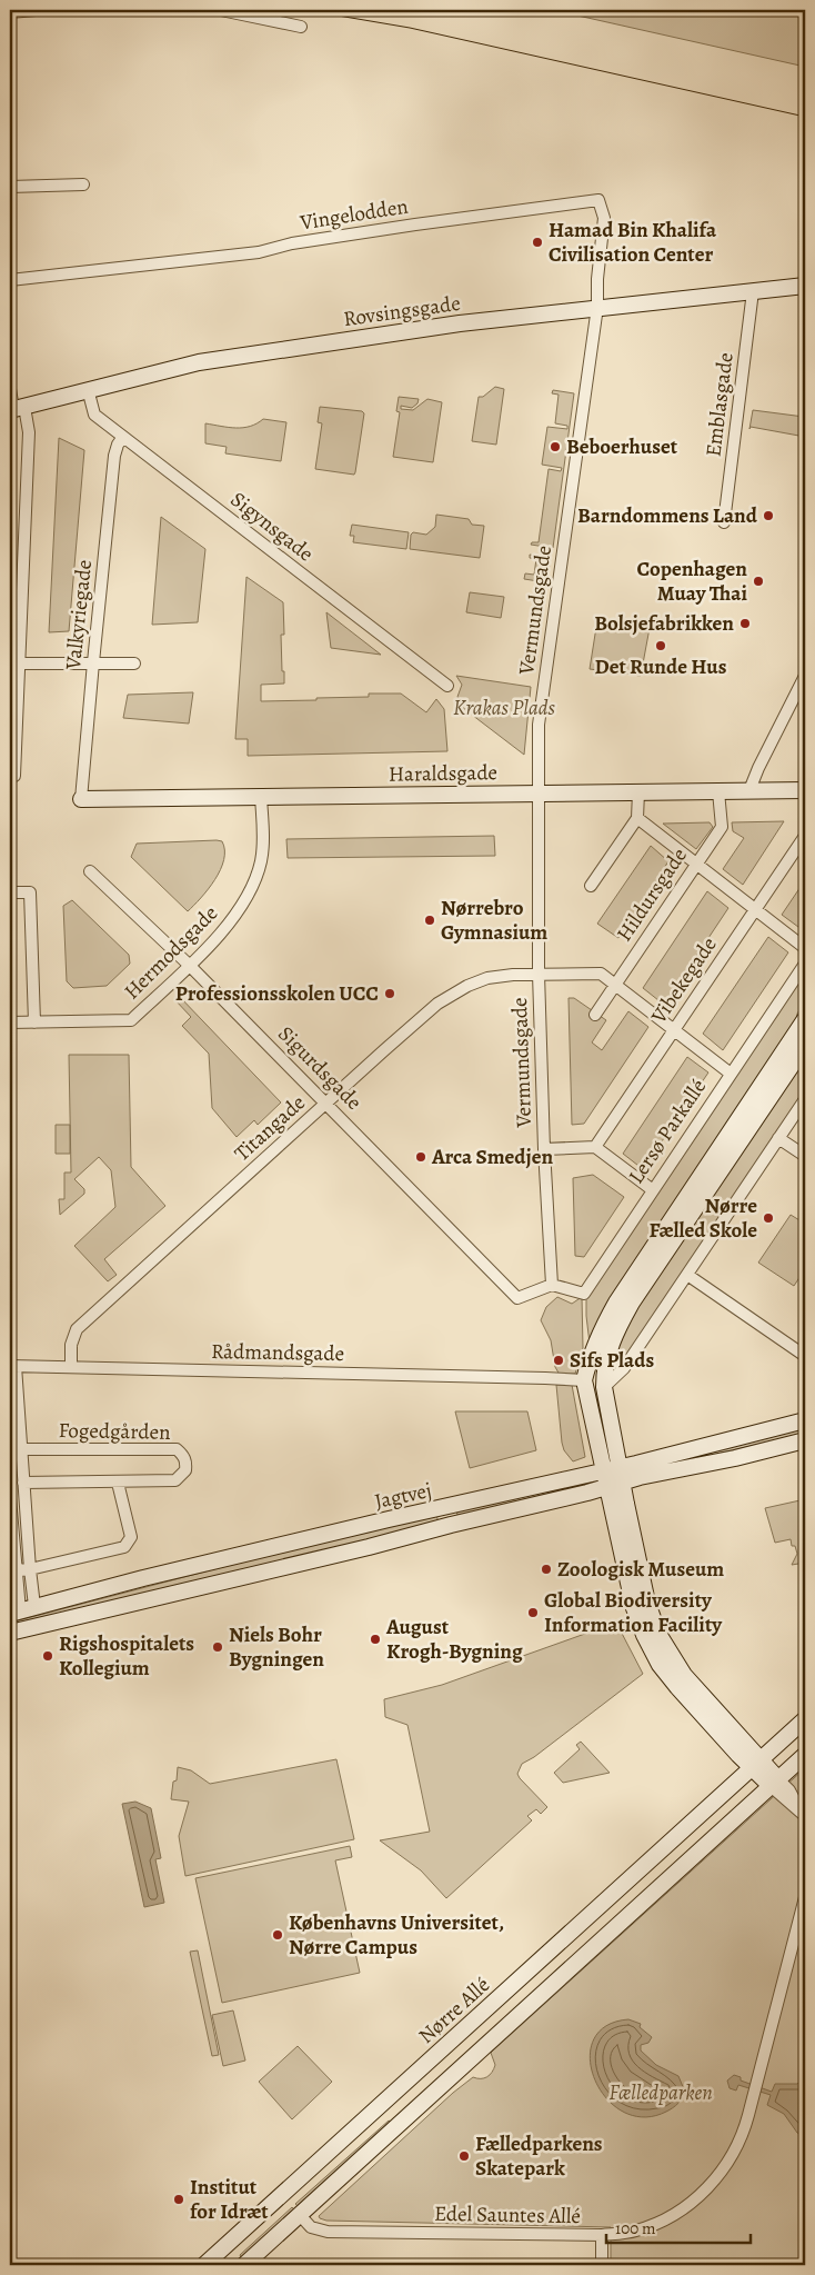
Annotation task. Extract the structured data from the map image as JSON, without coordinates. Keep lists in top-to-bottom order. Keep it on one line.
{"streets":{"street":["Vingelodden","Rovsingsgade","Emblasgade","Sigynsgade","Vermundsgade","Valkyriegade","Haraldsgade","Hildursgade","Hermodsgade","Vibekegade","Sigurdsgade","Titangade","Lersø Parkallé","Rådmandsgade","Fogedgården","Jagtvej","Nørre Allé","Edel Sauntes Allé"]},"crossings":[["Vingelodden","Rovsingsgade"],["Vingelodden","Vermundsgade"],["Rovsingsgade","Emblasgade"],["Rovsingsgade","Sigynsgade"],["Rovsingsgade","Vermundsgade"],["Sigynsgade","Valkyriegade"],["Vermundsgade","Haraldsgade"],["Vermundsgade","Sigurdsgade"],["Vermundsgade","Titangade"],["Vermundsgade","Lersø Parkallé"],["Valkyriegade","Haraldsgade"],["Haraldsgade","Hildursgade"],["Haraldsgade","Hermodsgade"],["Hildursgade","Titangade"],["Hermodsgade","Sigurdsgade"],["Vibekegade","Titangade"],["Sigurdsgade","Titangade"],["Sigurdsgade","Lersø Parkallé"],["Titangade","Lersø Parkallé"],["Titangade","Rådmandsgade"]],"parks":["Krakas Plads","Fælledparken"],"places":["Hamad Bin Khalifa Civilisation Center","Beboerhuset","Barndommens Land","Copenhagen Muay Thai","Bolsjefabrikken","Det Runde Hus","Nørrebro Gymnasium","Professionsskolen UCC","Arca Smedjen","Nørre Fælled Skole","Sifs Plads","Zoologisk Museum","Global Biodiversity Information Facility","August Krogh-Bygning","Niels Bohr Bygningen","Rigshospitalets Kollegium","Københavns Universitet, Nørre Campus","Fælledparkens Skatepark","Institut for Idræt"],"scale_bar":"100 m"}
